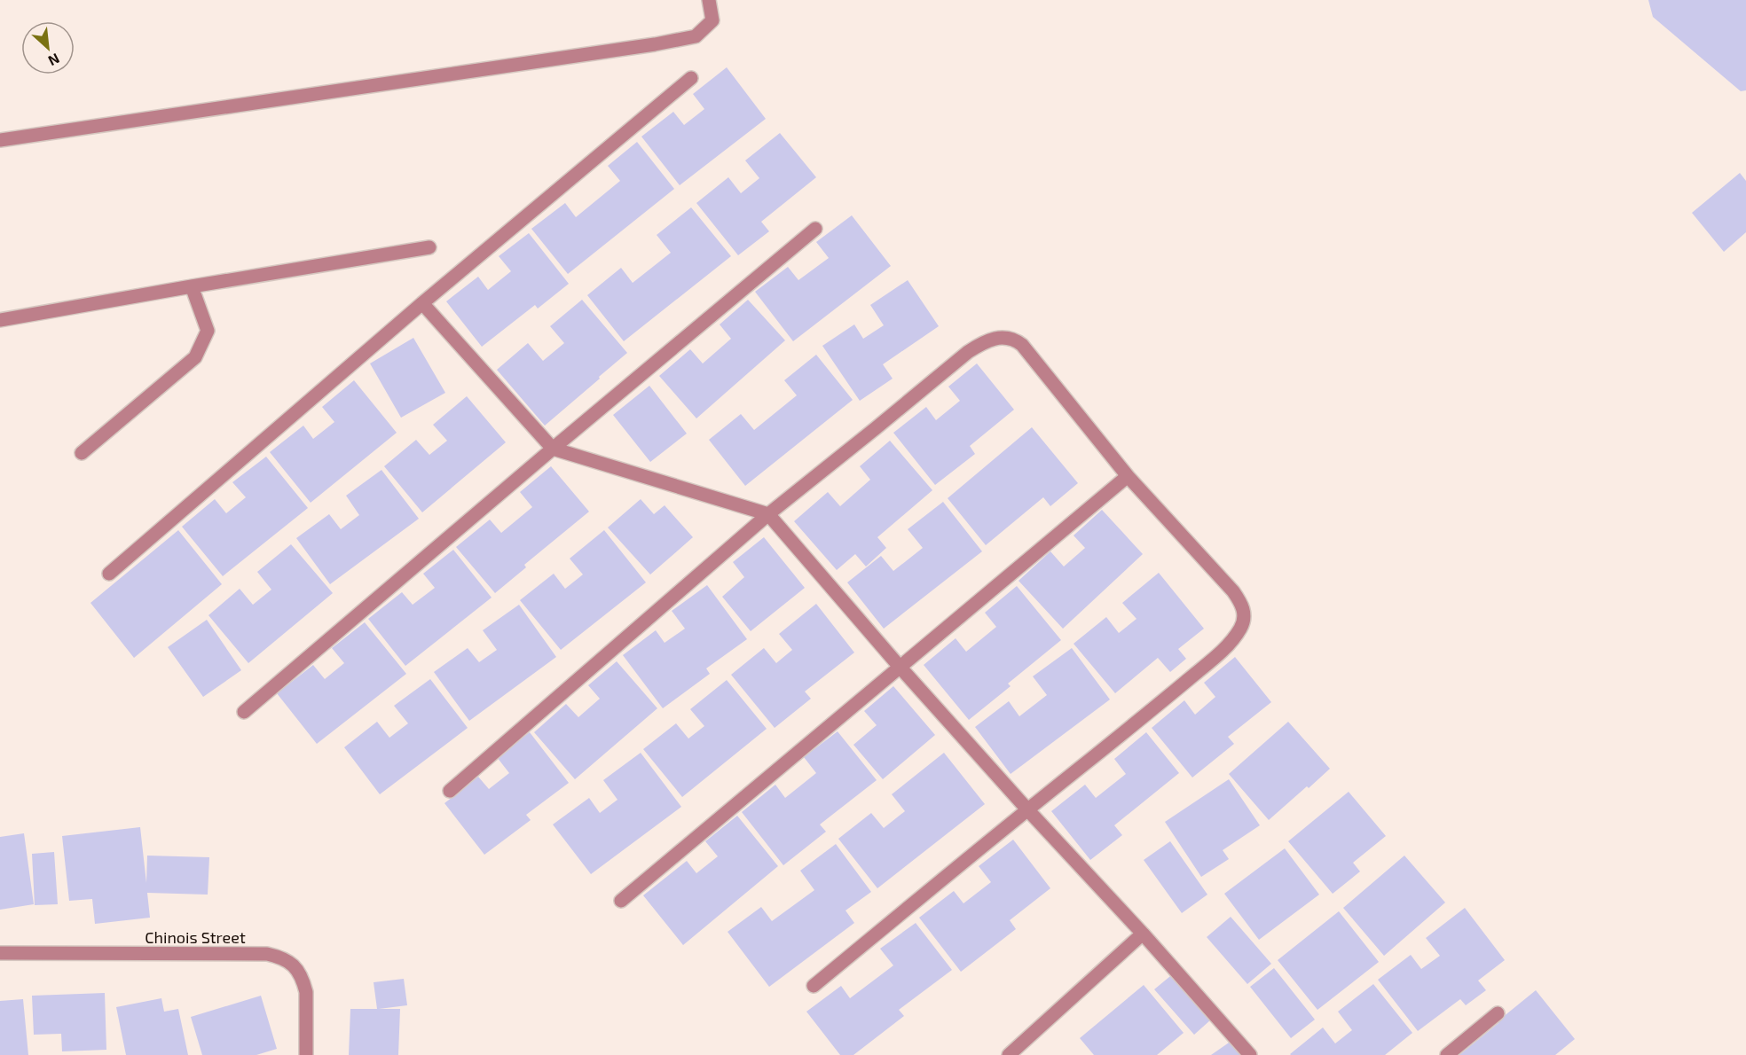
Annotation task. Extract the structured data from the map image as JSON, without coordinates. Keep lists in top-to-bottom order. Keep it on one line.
{"streets":{"street":["Chinois Street"]},"north":"bottom right"}
